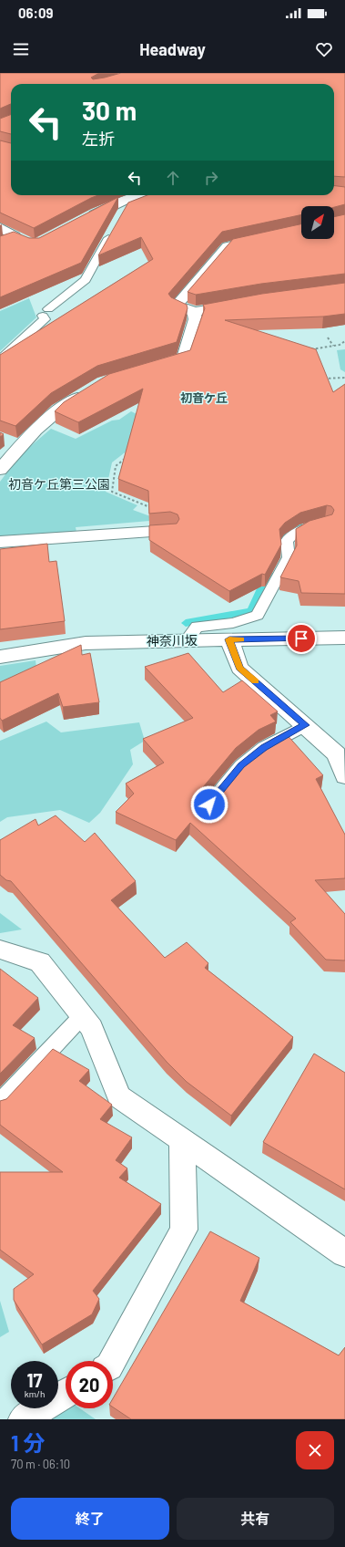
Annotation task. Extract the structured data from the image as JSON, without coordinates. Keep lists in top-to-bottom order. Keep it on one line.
{"streets":{"street":["神奈川坂"]},"districts":["初音ケ丘"],"parks":["初音ケ丘第三公園"],"north":"top right","page":{"status":"06:09","header":"Headway","turn":["30 m","左折"],"speed":"17 km/h","limit":"20","heading":["1 分","70 m · 06:10"],"buttons":["終了","共有"]}}
